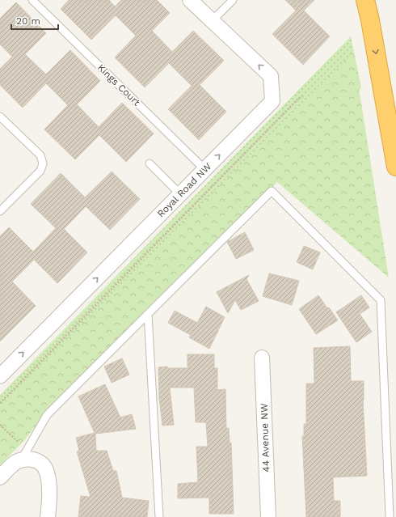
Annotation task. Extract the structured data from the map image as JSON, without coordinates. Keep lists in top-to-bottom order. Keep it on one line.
{"streets":{"street":["Royal Road NW","44 Avenue NW"],"lane":["Kings Court"]},"crossings":[["Kings Court","Royal Road NW"]],"one_way":["Royal Road NW"],"scale_bar":"20 m"}
